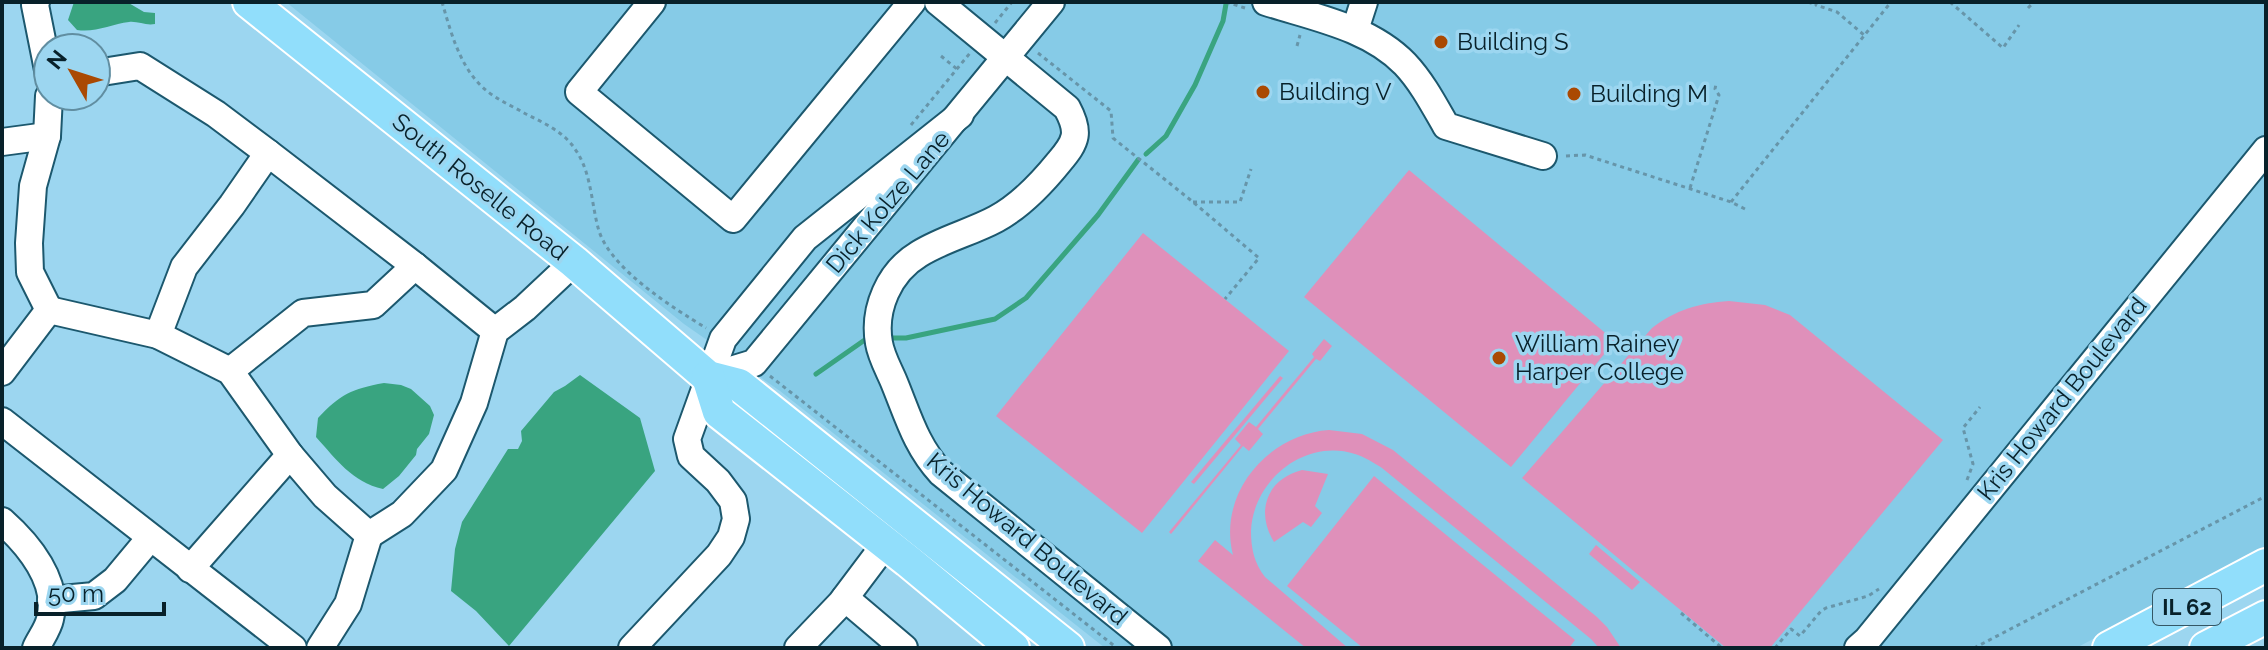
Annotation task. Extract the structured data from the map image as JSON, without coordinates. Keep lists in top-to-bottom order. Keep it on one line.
{"streets":{"main road":["South Roselle Road","IL 62"],"street":["Dick Kolze Lane","Kris Howard Boulevard"]},"crossings":[["South Roselle Road","Dick Kolze Lane"],["Dick Kolze Lane","Kris Howard Boulevard"]],"places":["Building S","Building V","Building M","William Rainey Harper College"],"scale_bar":"50 m","north":"top left"}
